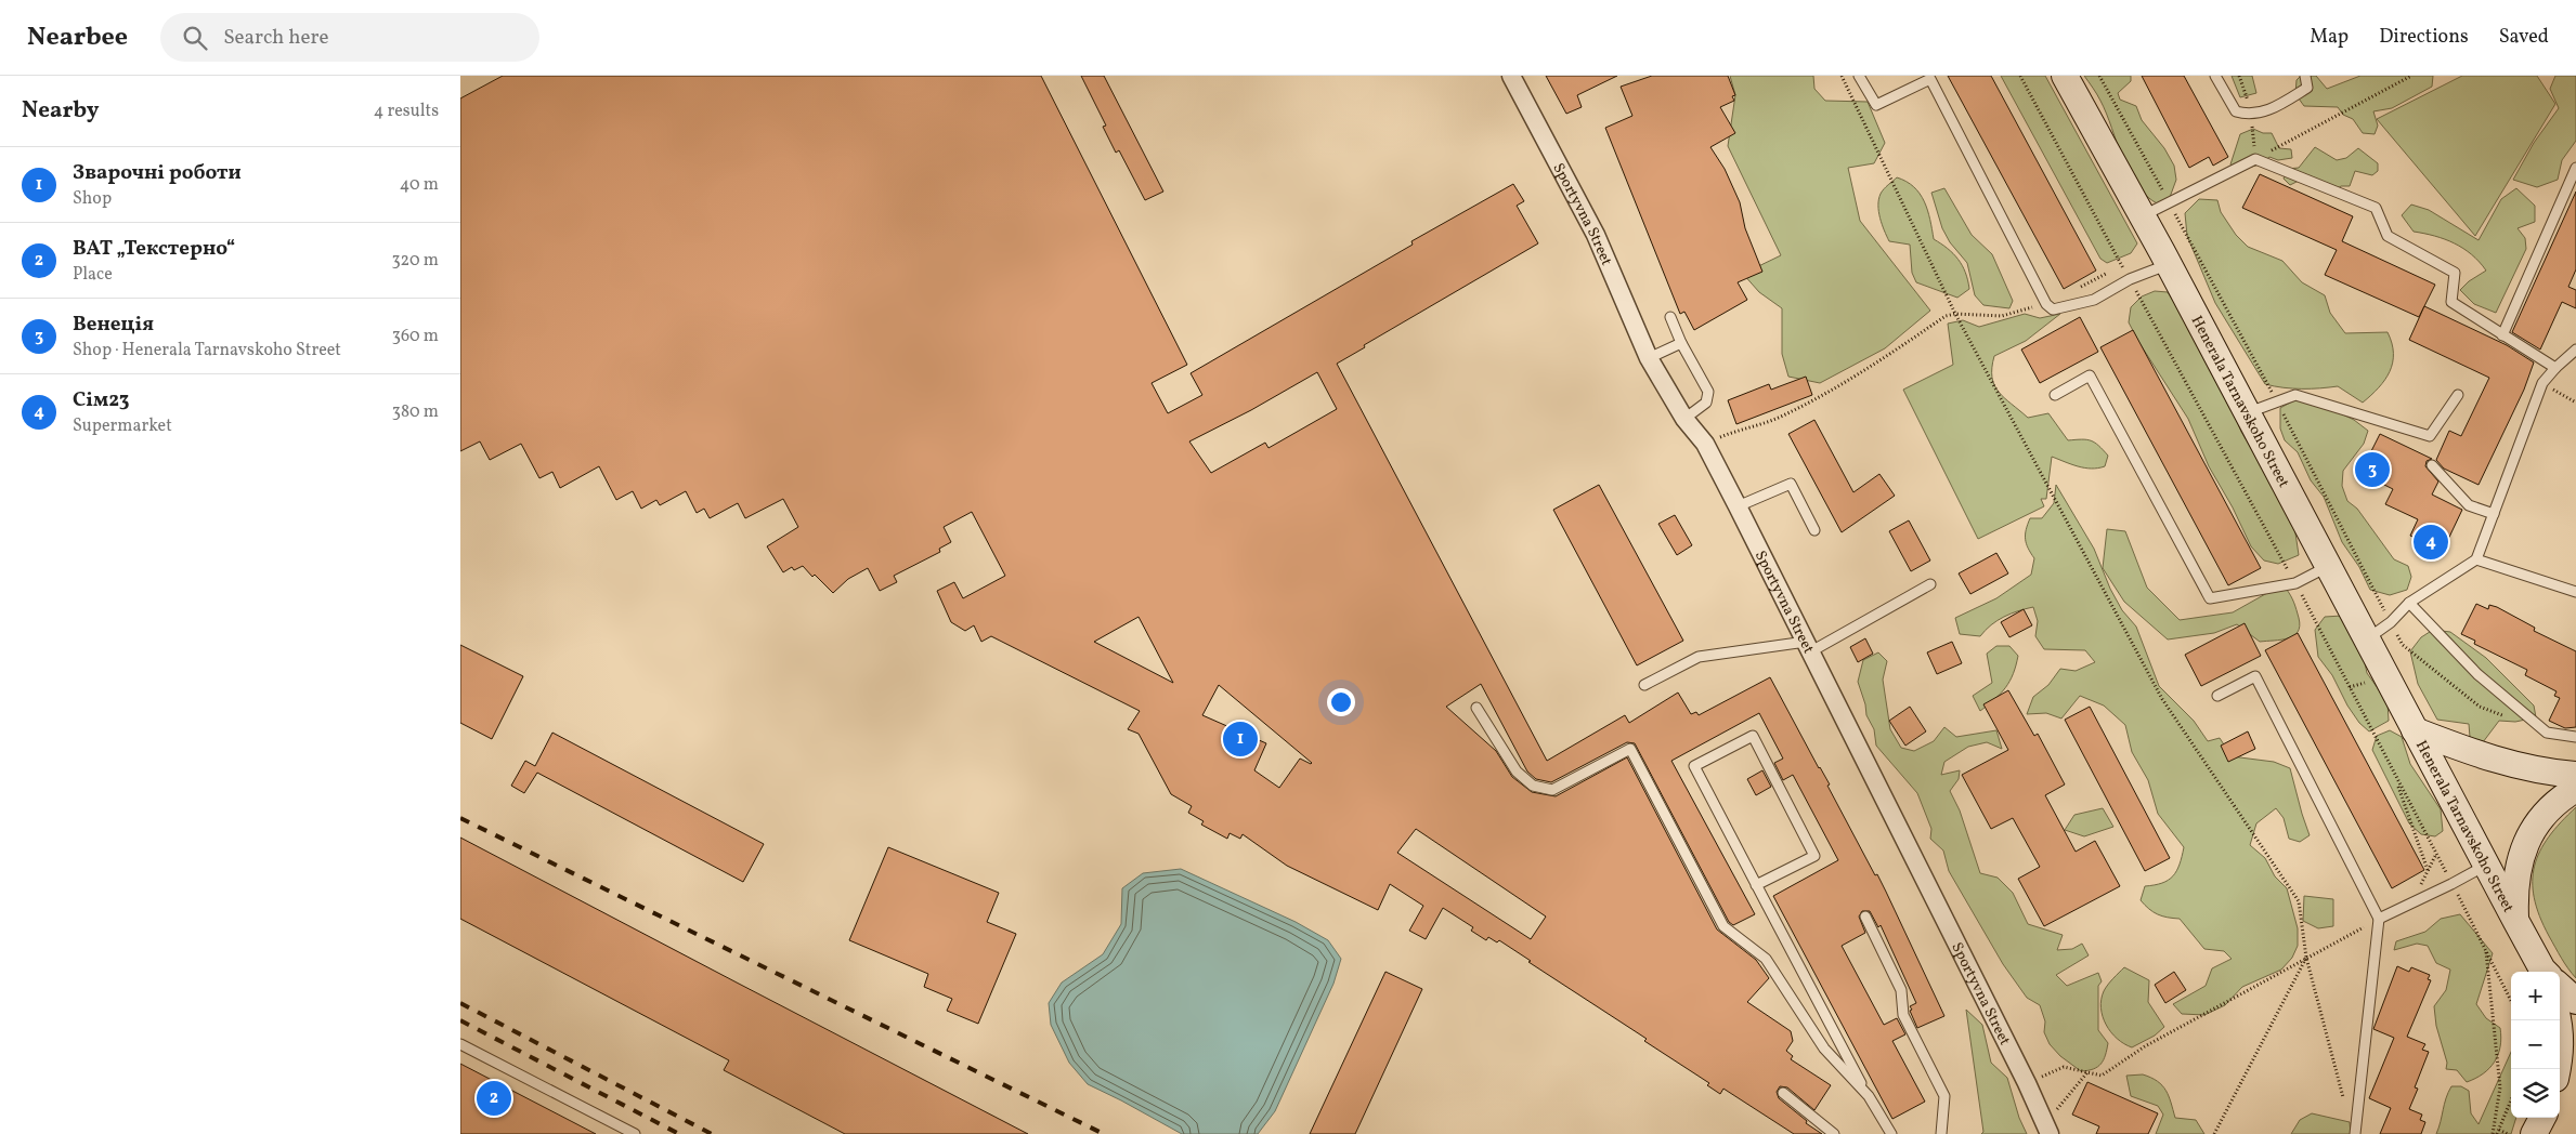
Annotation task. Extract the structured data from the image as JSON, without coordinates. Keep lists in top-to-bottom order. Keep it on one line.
{"streets":{"main road":["Henerala Tarnavskoho Street"],"street":["Sportyvna Street"]},"page":{"header":"Nearbee","search":"Search here","nav":["Map","Directions","Saved"],"heading":["Nearby","4 results"],"list":[{"mark":"1","name":"Зварочні роботи","note":"Shop","value":"40 m"},{"mark":"2","name":"ВАТ „Текстерно“","note":"Place","value":"320 m"},{"mark":"3","name":"Венеція","note":"Shop · Henerala Tarnavskoho Street","value":"360 m"},{"mark":"4","name":"Сім23","note":"Supermarket","value":"380 m"}],"pins":["3","4","1","2"],"map_buttons":["+","−"]}}
